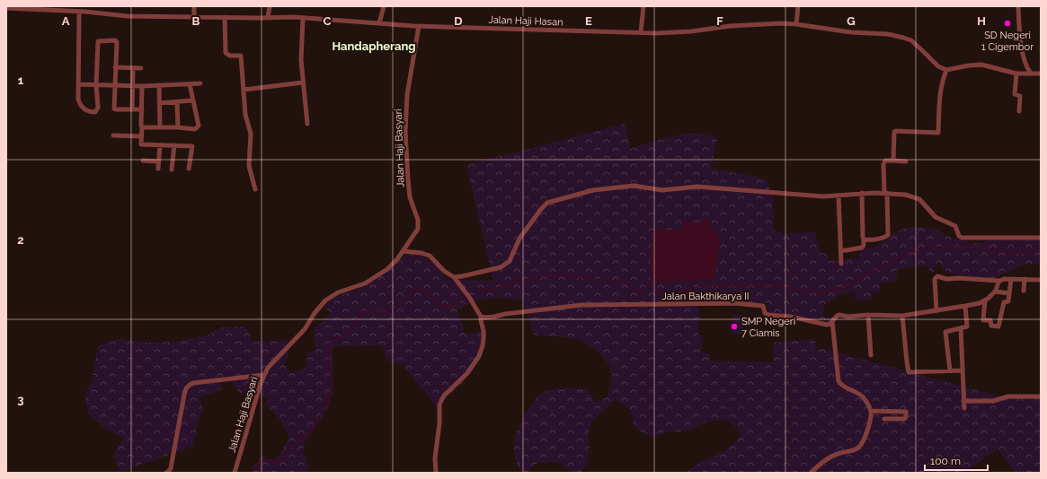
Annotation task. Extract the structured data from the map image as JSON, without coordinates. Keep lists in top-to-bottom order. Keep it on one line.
{"streets":{"street":["Jalan Haji Hasan","Jalan Haji Basyari","Jalan Bakthikarya II"]},"crossings":[["Jalan Haji Hasan","Jalan Haji Basyari"]],"districts":["Handapherang"],"places":["SD Negeri 1 Cigembor","SMP Negeri 7 Ciamis"],"scale_bar":"100 m","grid":{"columns":["A","B","C","D","E","F","G","H"],"rows":["1","2","3"]}}
